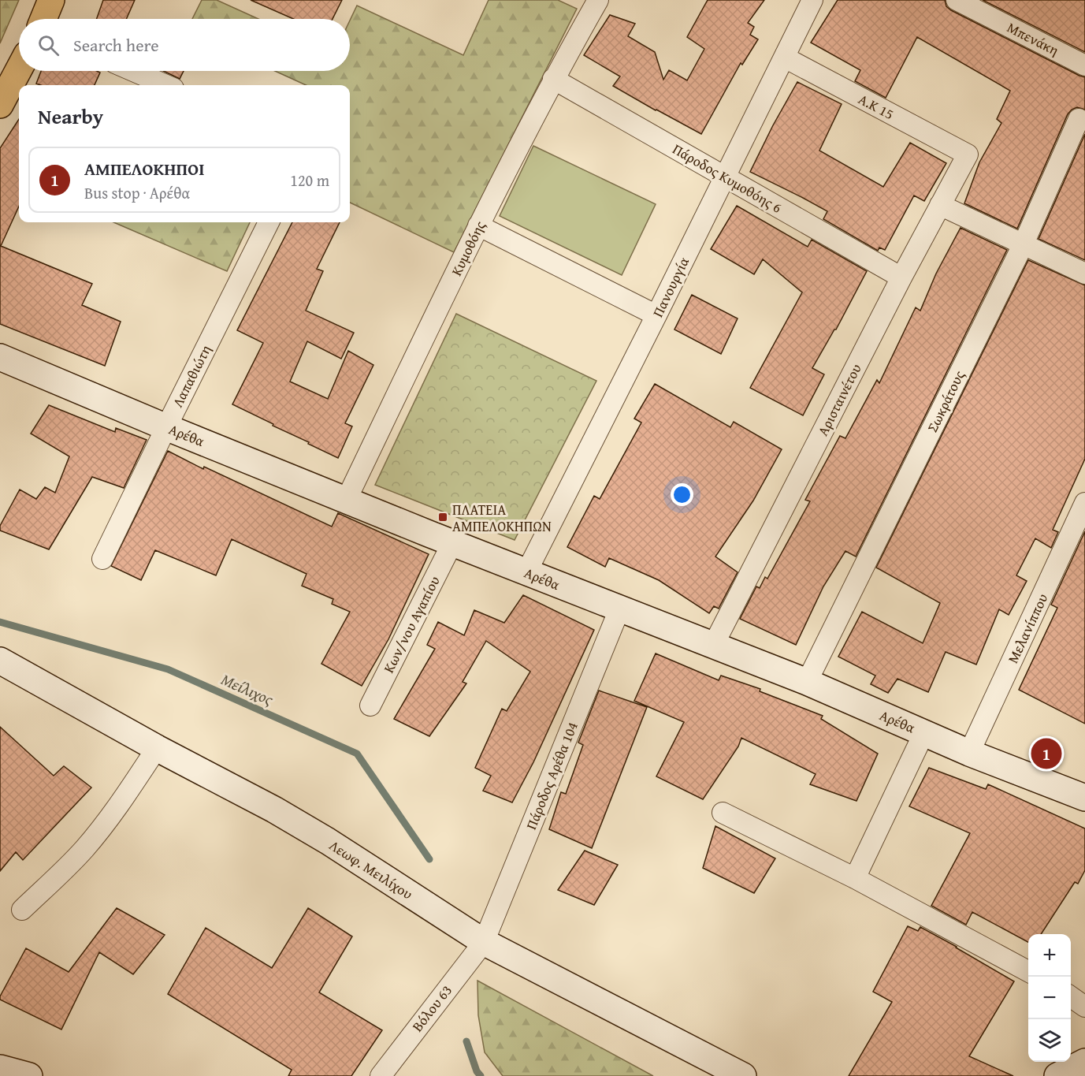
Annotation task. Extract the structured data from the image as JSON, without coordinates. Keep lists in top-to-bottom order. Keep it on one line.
{"streets":{"street":["Μπενάκη","Α.Κ 15","Πάροδος Κυμοθόης 6","Κυμοθόης","Πανουργία","Λαπαθιώτη","Αρισταινέτου","Σωκράτους","Αρέθα","Κων/νου Αγαπίου","Μελανίππου","Πάροδος Αρέθα 104","Λεωφ. Μειλίχου","Βόλου 63"]},"crossings":[["Α.Κ 15","Πανουργία"],["Α.Κ 15","Αρισταινέτου"],["Πάροδος Κυμοθόης 6","Κυμοθόης"],["Πάροδος Κυμοθόης 6","Πανουργία"],["Πάροδος Κυμοθόης 6","Αρισταινέτου"],["Κυμοθόης","Αρέθα"],["Πανουργία","Αρέθα"],["Λαπαθιώτη","Αρέθα"],["Αρισταινέτου","Αρέθα"],["Σωκράτους","Αρέθα"],["Αρέθα","Κων/νου Αγαπίου"],["Αρέθα","Μελανίππου"],["Αρέθα","Πάροδος Αρέθα 104"],["Πάροδος Αρέθα 104","Λεωφ. Μειλίχου"],["Πάροδος Αρέθα 104","Βόλου 63"],["Λεωφ. Μειλίχου","Βόλου 63"]],"water":["Μείλιχος"],"places":{"transit":["ΠΛΑΤΕΙΑ ΑΜΠΕΛΟΚΗΠΩΝ"]},"page":{"search":"Search here","heading":"Nearby","list":[{"mark":"1","name":"ΑΜΠΕΛΟΚΗΠΟΙ","note":"Bus stop · Αρέθα","value":"120 m"}],"pins":"1","map_buttons":["+","−"]}}
